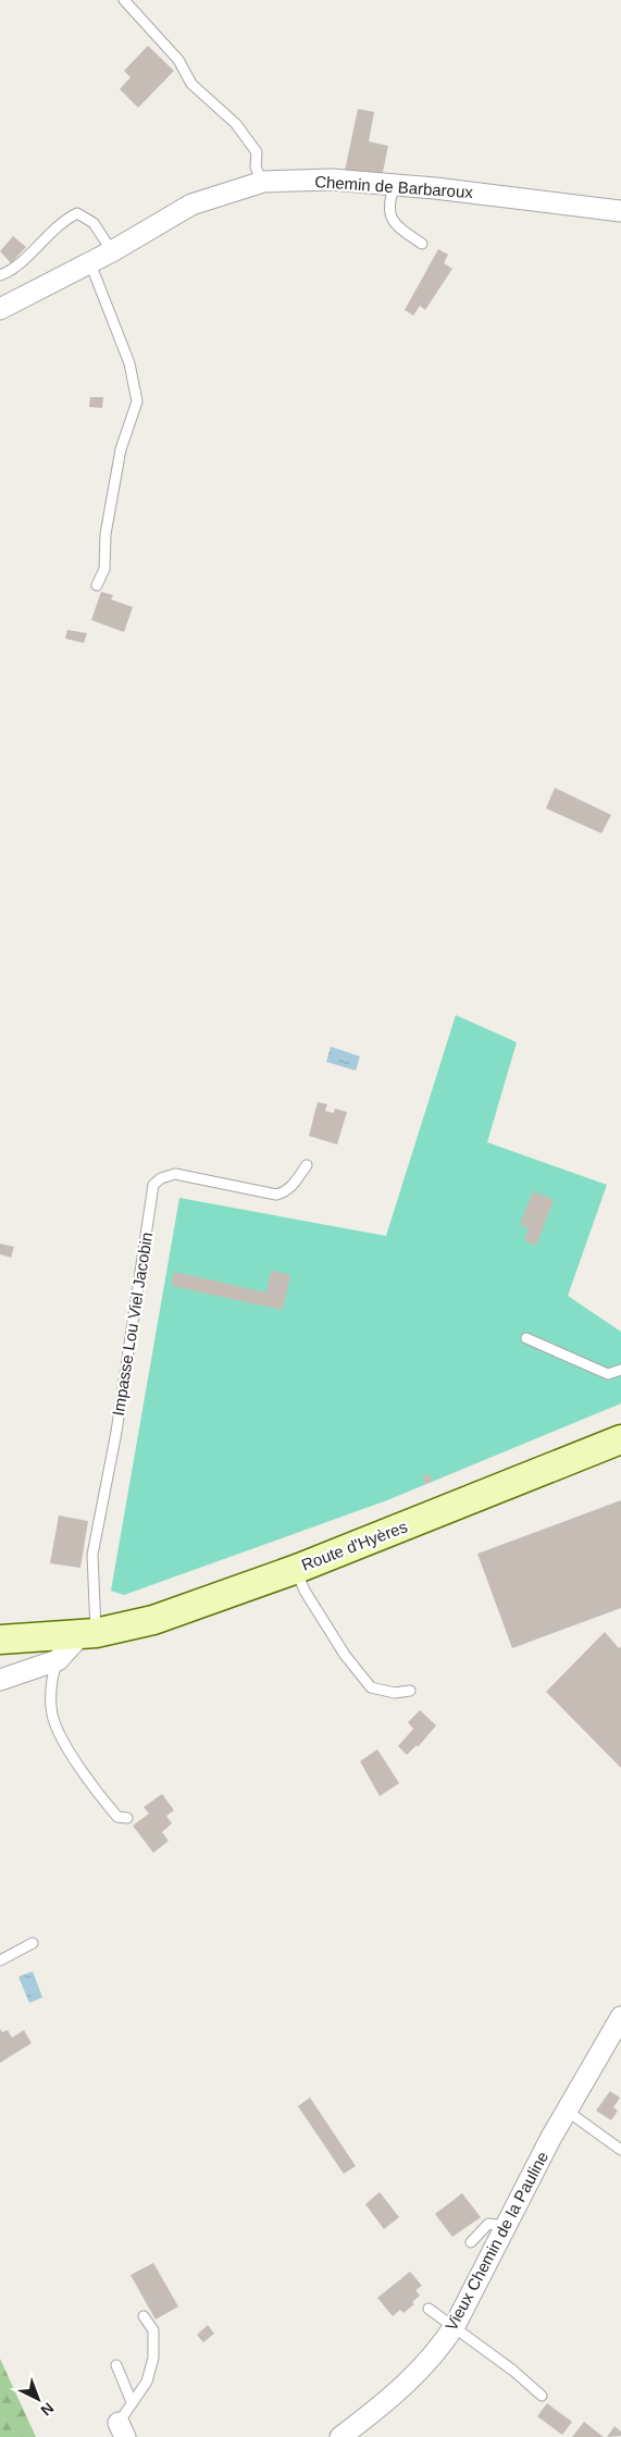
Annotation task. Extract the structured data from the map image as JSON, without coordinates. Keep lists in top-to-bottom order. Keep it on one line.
{"streets":{"main road":["Route d'Hyères"],"street":["Chemin de Barbaroux","Vieux Chemin de la Pauline"],"lane":["Impasse Lou Viel Jacobin"]},"crossings":[["Impasse Lou Viel Jacobin","Route d'Hyères"]],"north":"bottom right"}
